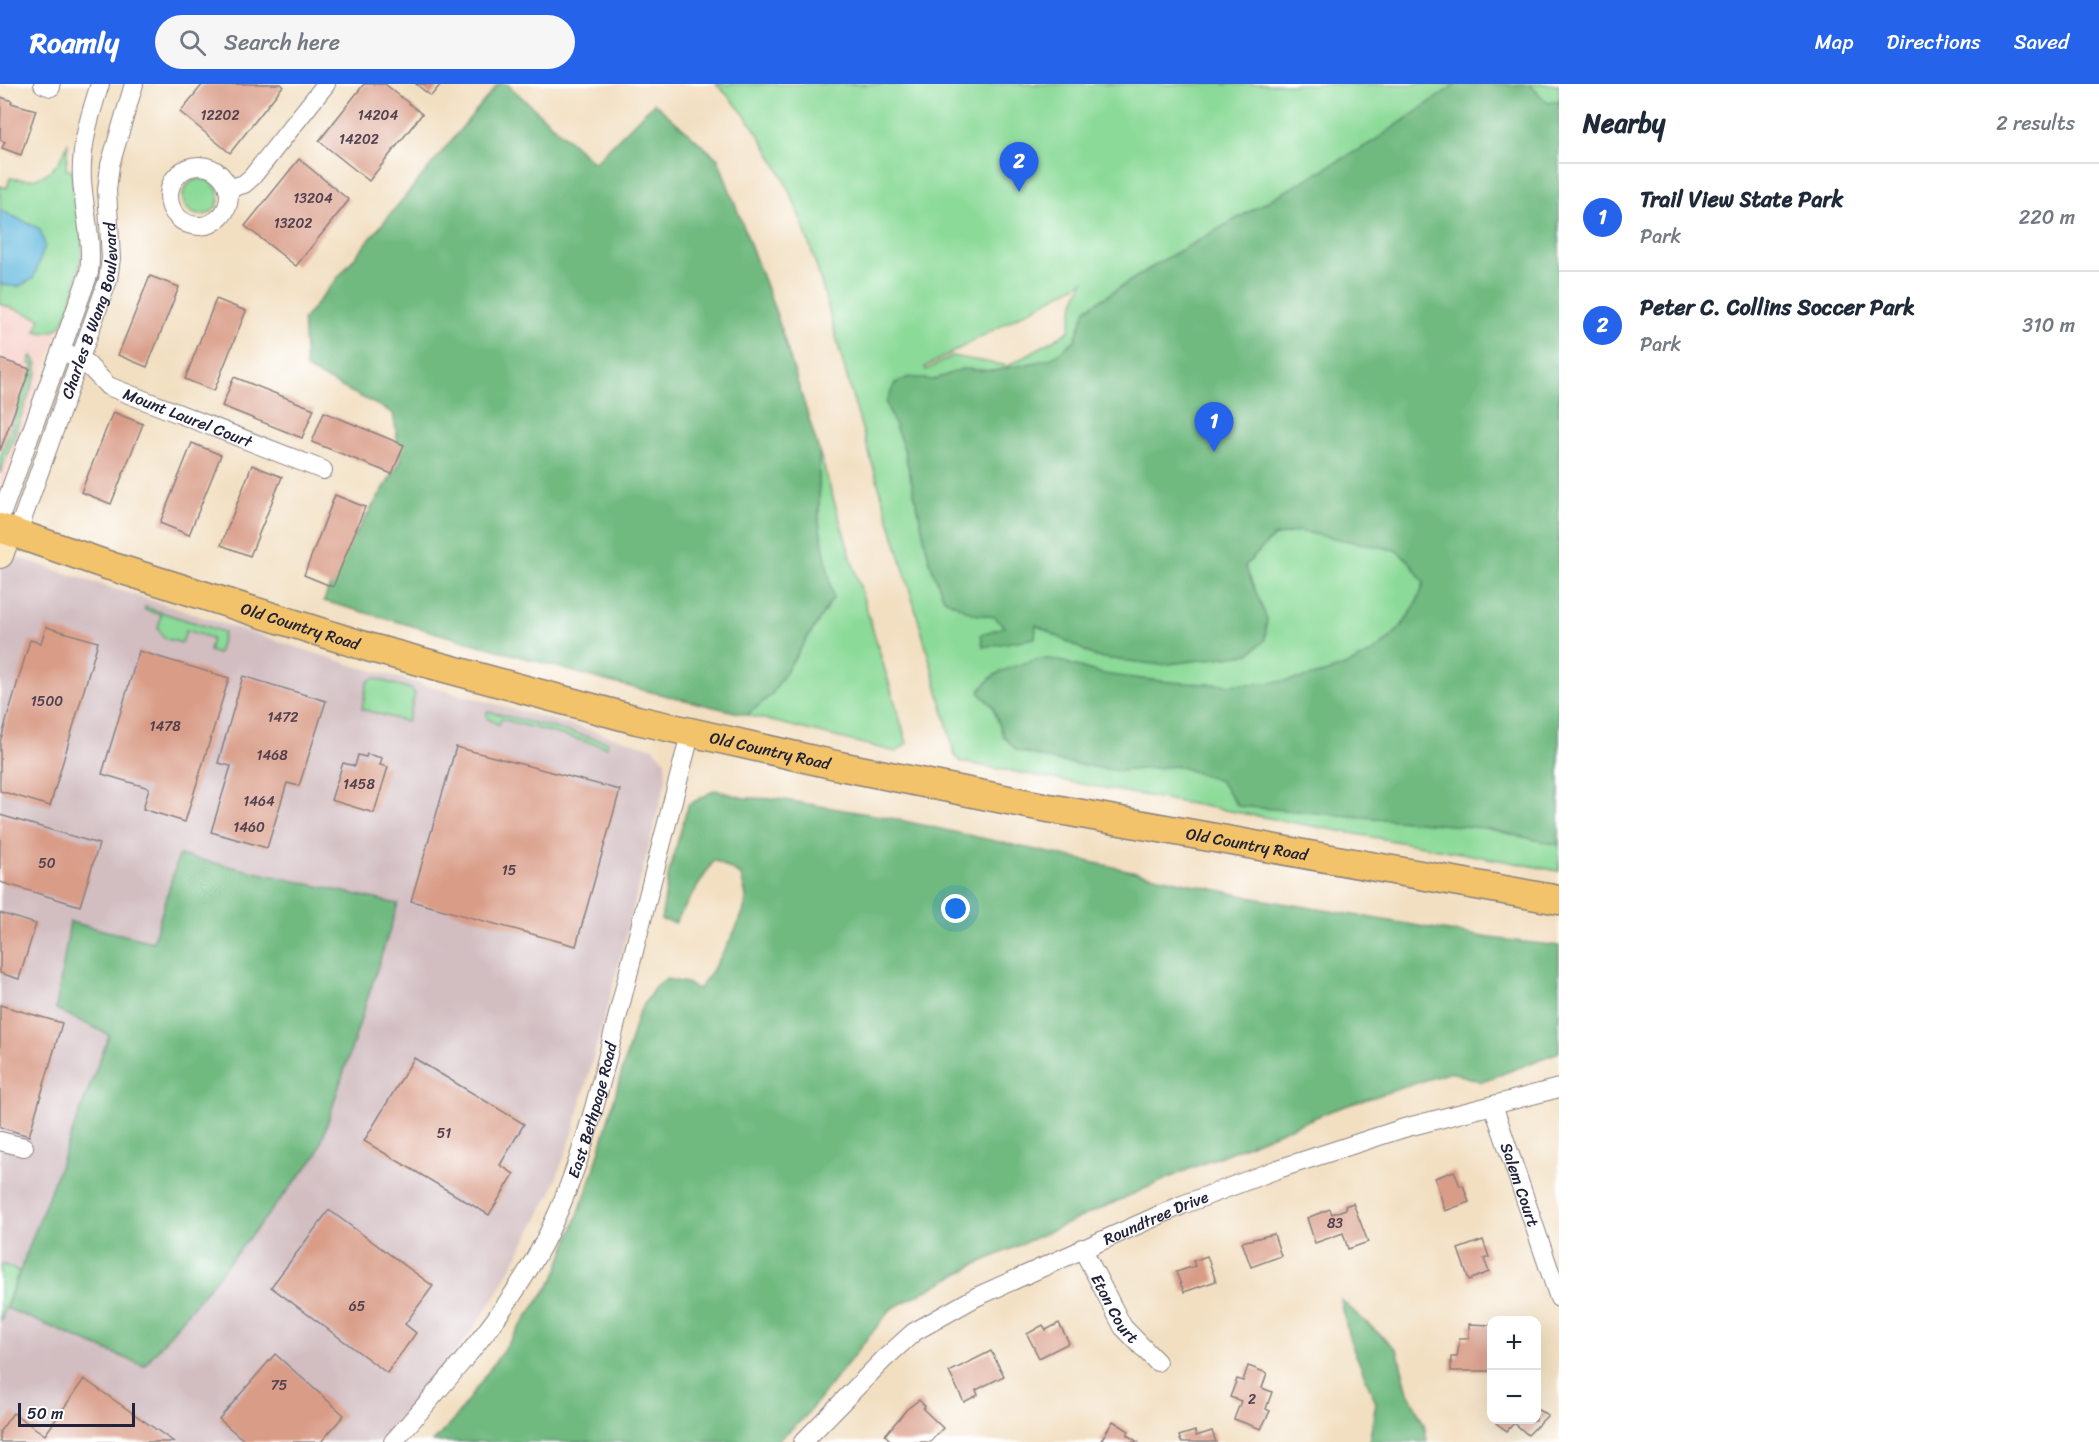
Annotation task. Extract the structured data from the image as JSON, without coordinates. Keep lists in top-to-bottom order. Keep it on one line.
{"streets":{"main road":["Old Country Road"],"street":["Charles B Wang Boulevard","Mount Laurel Court","East Bethpage Road","Salem Court","Roundtree Drive","Eton Court"]},"crossings":[["Charles B Wang Boulevard","Mount Laurel Court"],["Charles B Wang Boulevard","Old Country Road"],["Old Country Road","East Bethpage Road"],["Salem Court","Roundtree Drive"],["Roundtree Drive","Eton Court"]],"house_numbers":["12202","14204","14202","13204","13202","1500","1472","1478","1468","1458","1464","1460","50","15","51","83","65","75","2"],"scale_bar":"50 m","page":{"header":"Roamly","search":"Search here","nav":["Map","Directions","Saved"],"heading":["Nearby","2 results"],"pins":["2","1"],"list":[{"mark":"1","name":"Trail View State Park","note":"Park","value":"220 m"},{"mark":"2","name":"Peter C. Collins Soccer Park","note":"Park","value":"310 m"}],"map_buttons":["+","−"],"scale":"50 m"}}
